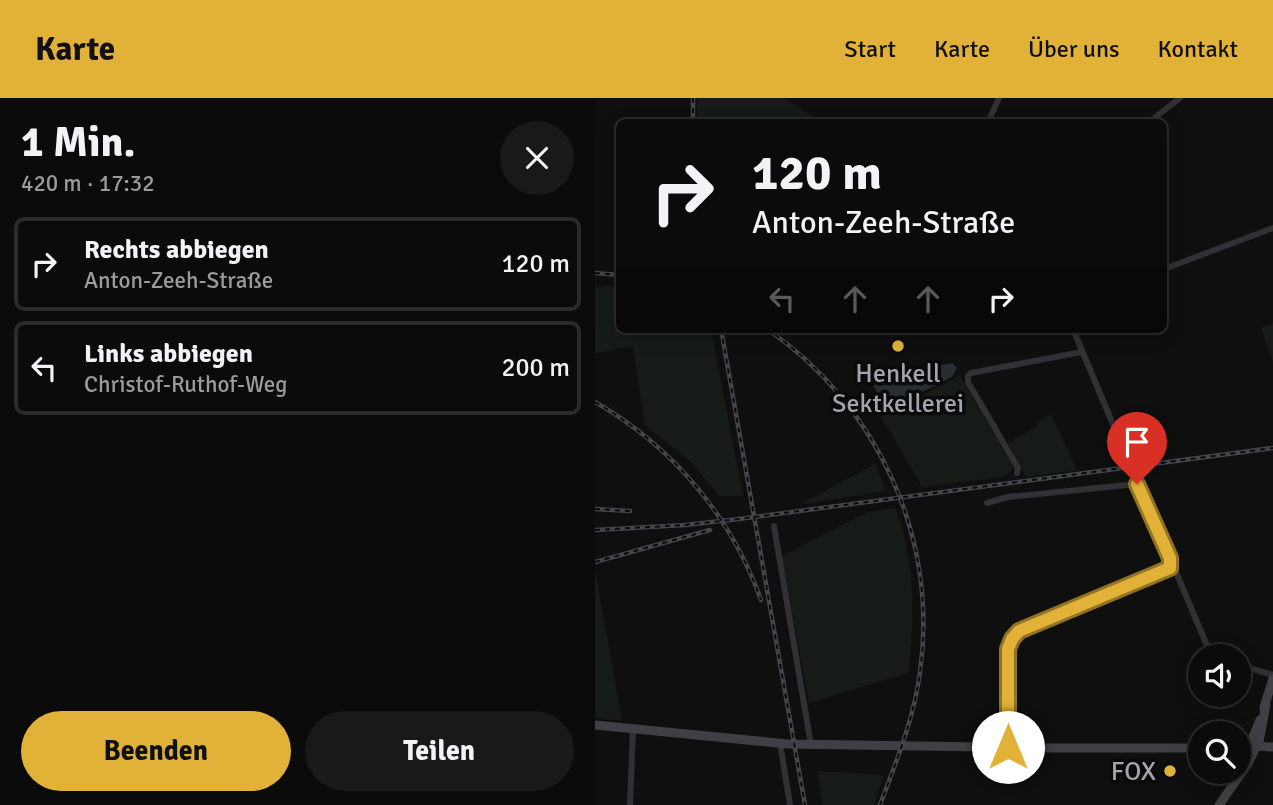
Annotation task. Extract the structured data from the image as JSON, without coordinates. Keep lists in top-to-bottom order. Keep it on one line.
{"places":["Henkell Sektkellerei","FOX"],"page":{"header":"Karte","nav":["Start","Karte","Über uns","Kontakt"],"heading":["1 Min.","420 m · 17:32"],"turn":["120 m","Anton-Zeeh-Straße"],"list":[{"name":"Rechts abbiegen","note":"Anton-Zeeh-Straße","value":"120 m"},{"name":"Links abbiegen","note":"Christof-Ruthof-Weg","value":"200 m"}],"buttons":["Beenden","Teilen"]}}
